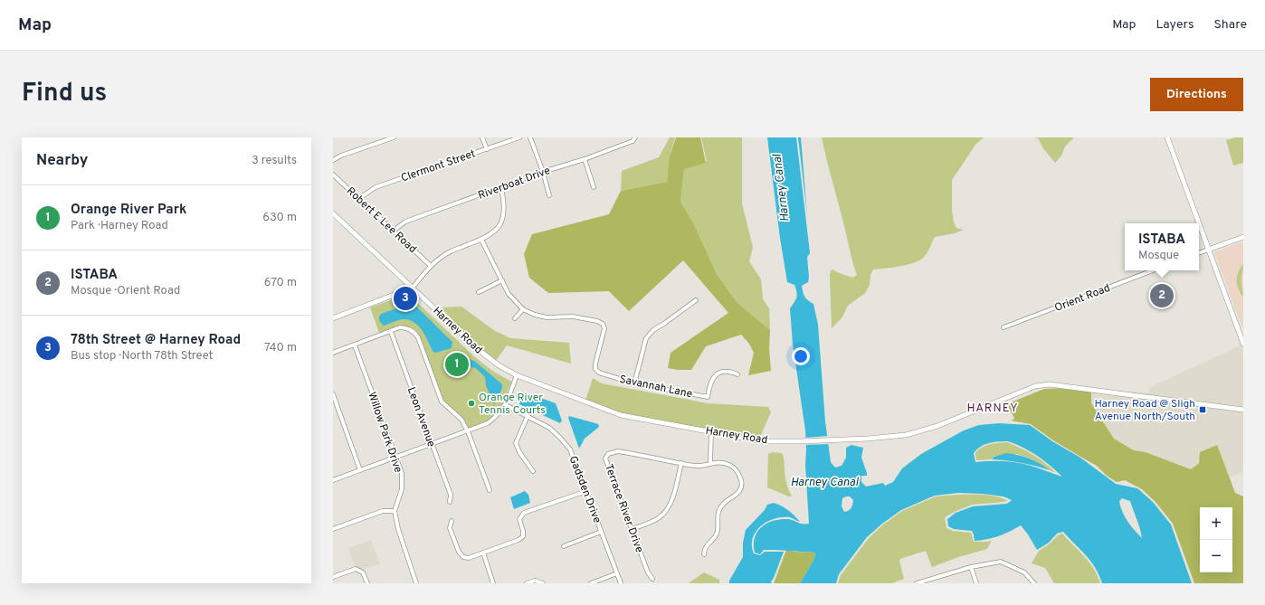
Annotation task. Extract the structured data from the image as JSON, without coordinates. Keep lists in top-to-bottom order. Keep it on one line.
{"streets":{"street":["Clermont Street","Riverboat Drive","Robert E Lee Road","Orient Road","Harney Road","Savannah Lane","Leon Avenue","Willow Park Drive","Gadsden Drive","Terrace River Drive"]},"crossings":[["Clermont Street","Robert E Lee Road"],["Riverboat Drive","Robert E Lee Road"]],"districts":["HARNEY"],"water":["Harney Canal"],"places":{"other":["Orange River Tennis Courts"],"transit":["Harney Road @ Sligh Avenue North/South"]},"page":{"header":"Map","nav":["Map","Layers","Share"],"title":"Find us","buttons":"Directions","heading":["Nearby","3 results"],"list":[{"mark":"1","name":"Orange River Park","note":"Park · Harney Road","value":"630 m"},{"mark":"2","name":"ISTABA","note":"Mosque · Orient Road","value":"670 m"},{"mark":"3","name":"78th Street @ Harney Road","note":"Bus stop · North 78th Street","value":"740 m"}],"popup":["ISTABA","Mosque"],"pins":["2","3","1"],"map_buttons":["+","−"]}}
